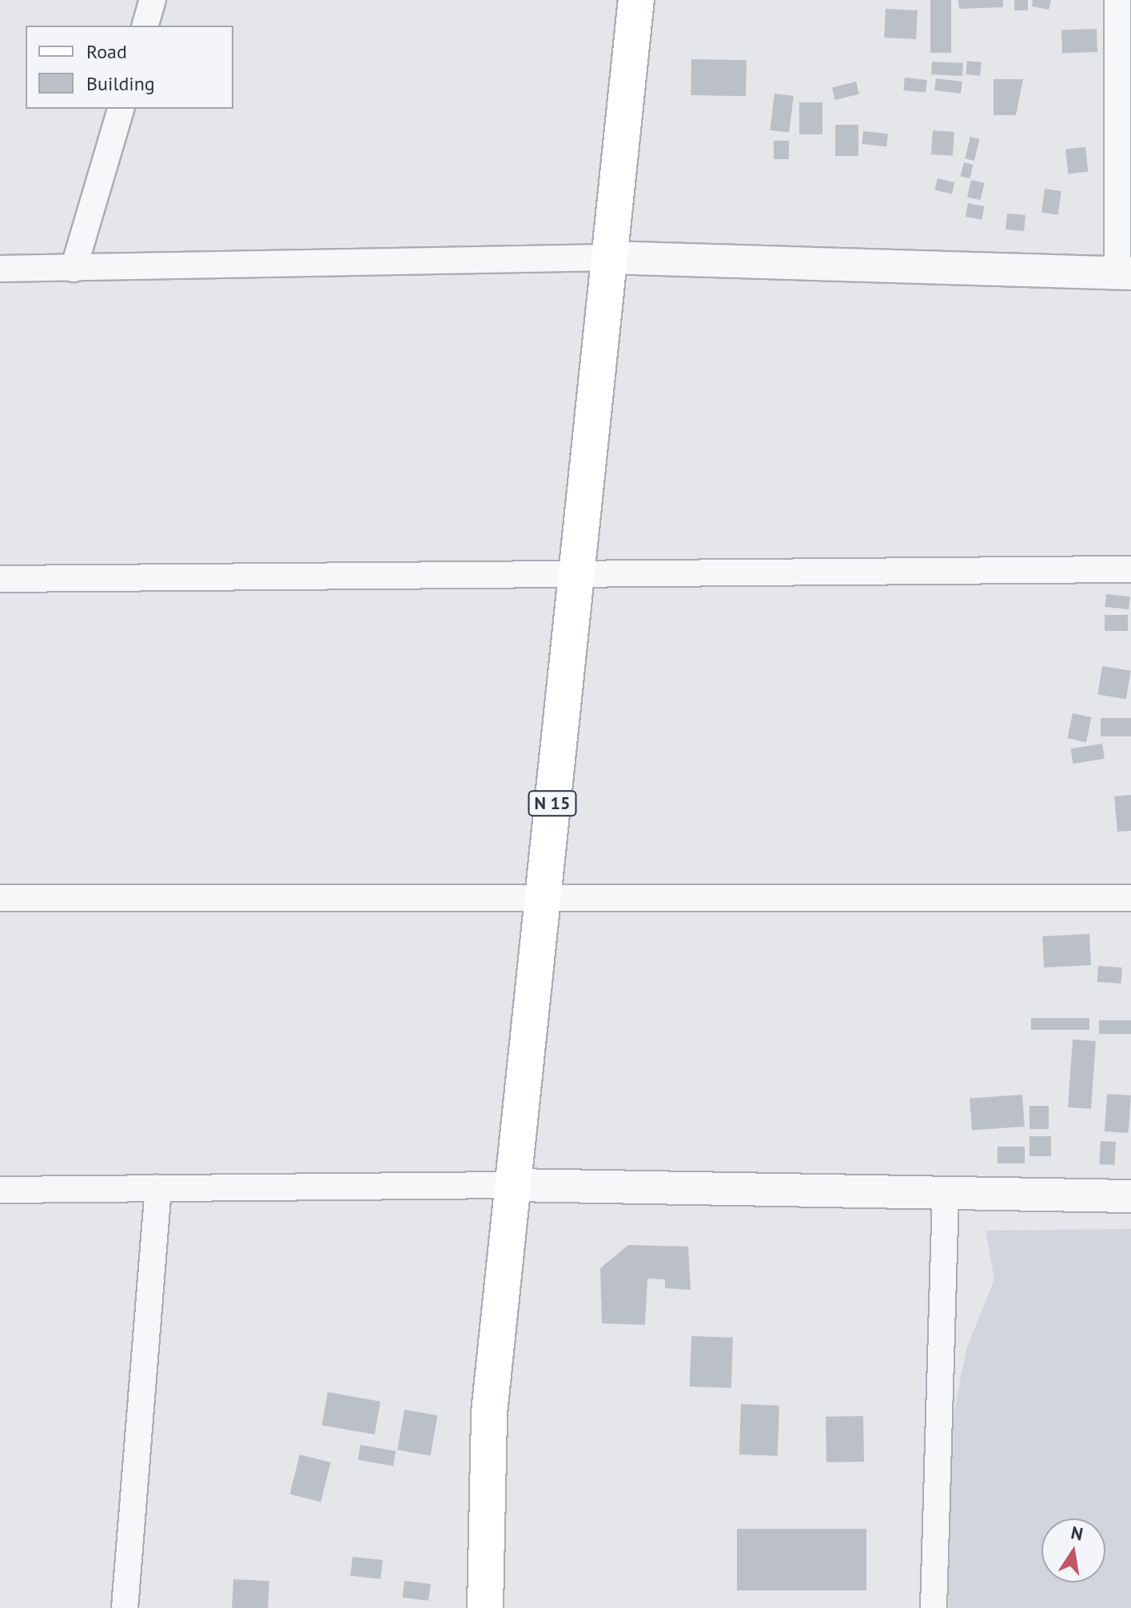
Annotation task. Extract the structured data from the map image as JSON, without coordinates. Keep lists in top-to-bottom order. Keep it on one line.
{"streets":{"main road":["N 15"]},"legend":["Road","Building"],"north":"top"}
